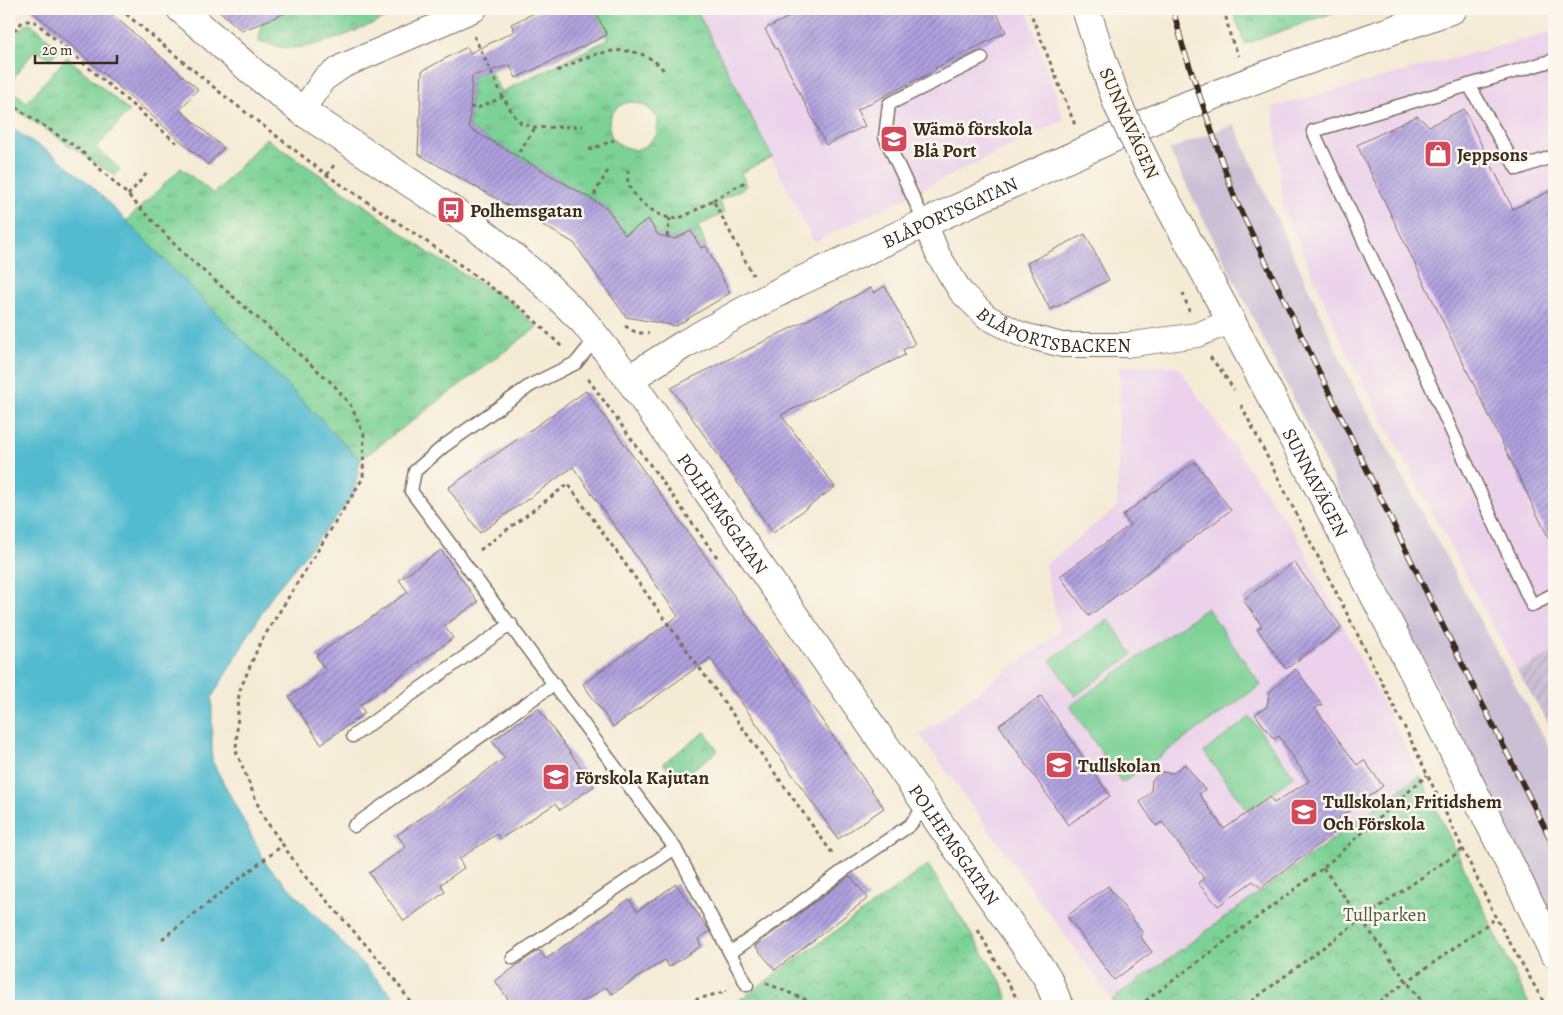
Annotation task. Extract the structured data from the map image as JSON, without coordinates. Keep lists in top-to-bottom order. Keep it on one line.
{"streets":{"street":["SUNNAVÄGEN","BLÅPORTSGATAN","BLÅPORTSBACKEN","POLHEMSGATAN"]},"crossings":[["SUNNAVÄGEN","BLÅPORTSBACKEN"],["BLÅPORTSGATAN","BLÅPORTSBACKEN"],["BLÅPORTSGATAN","POLHEMSGATAN"]],"parks":["Tullparken"],"places":{"school or university":["Wämö förskola Blå Port","Tullskolan","Förskola Kajutan","Tullskolan, Fritidshem Och Förskola"],"shop":["Jeppsons"],"bus stop":["Polhemsgatan"]},"scale_bar":"20 m"}
